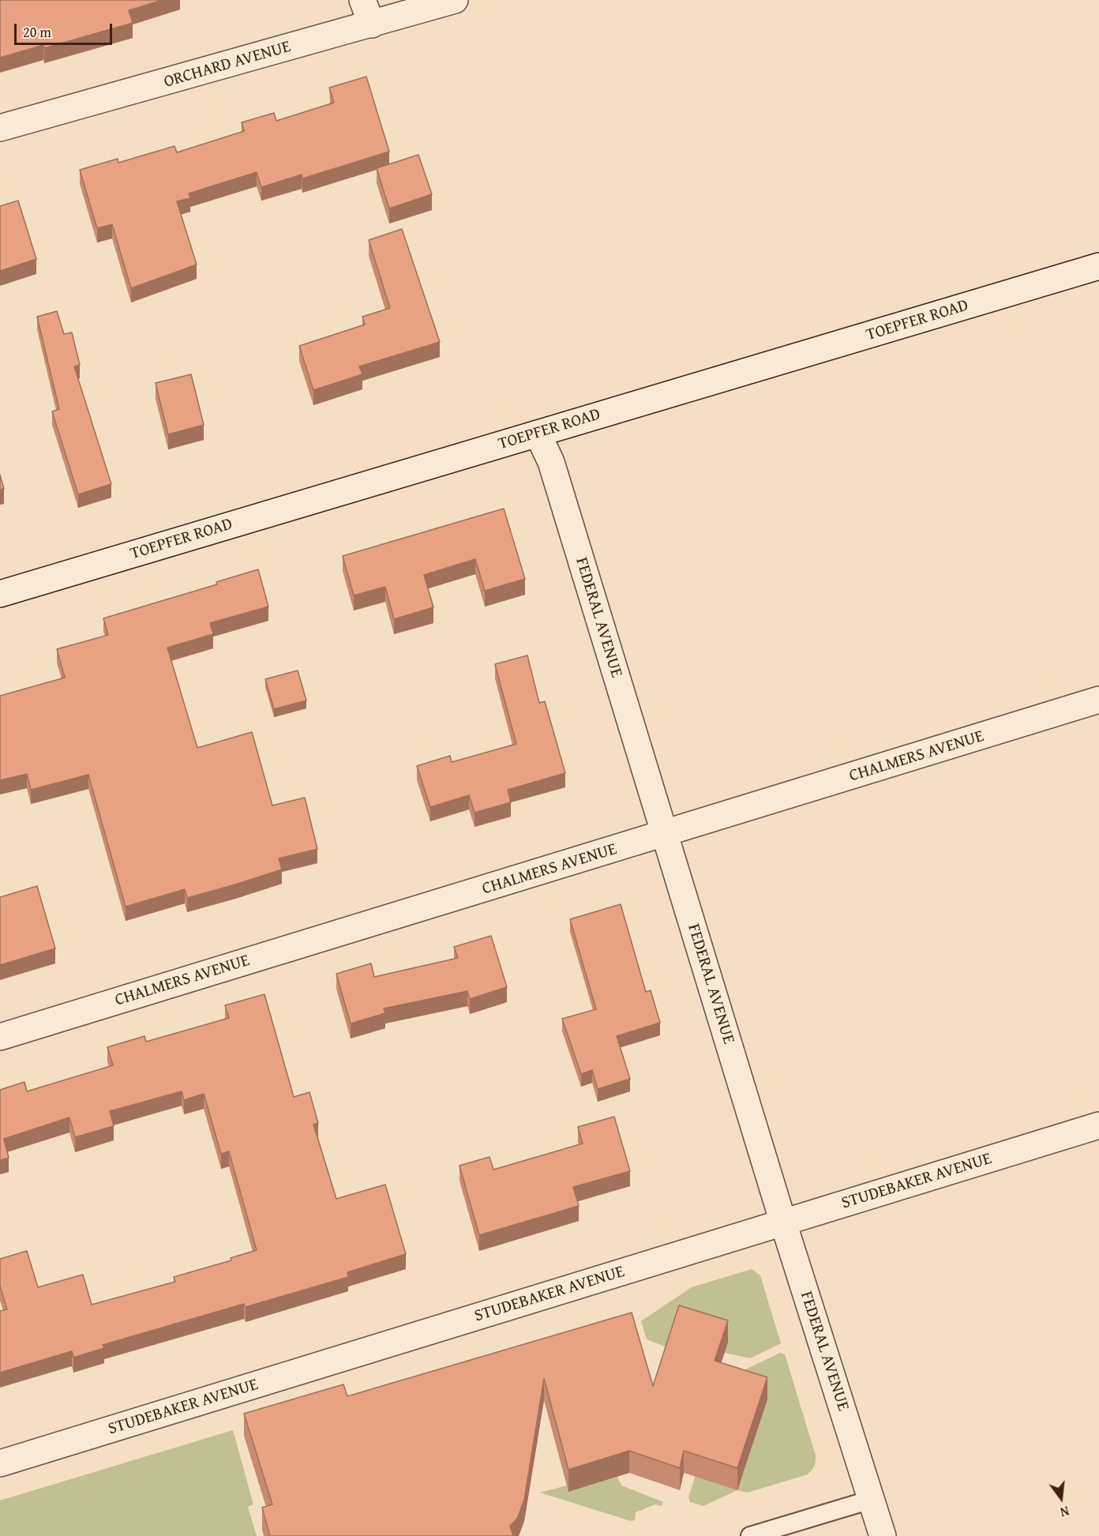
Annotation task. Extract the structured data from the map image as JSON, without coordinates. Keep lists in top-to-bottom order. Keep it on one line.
{"streets":{"street":["ORCHARD AVENUE","TOEPFER ROAD","FEDERAL AVENUE","CHALMERS AVENUE","STUDEBAKER AVENUE"]},"crossings":[["TOEPFER ROAD","FEDERAL AVENUE"],["FEDERAL AVENUE","CHALMERS AVENUE"],["FEDERAL AVENUE","STUDEBAKER AVENUE"]],"scale_bar":"20 m","north":"bottom"}
